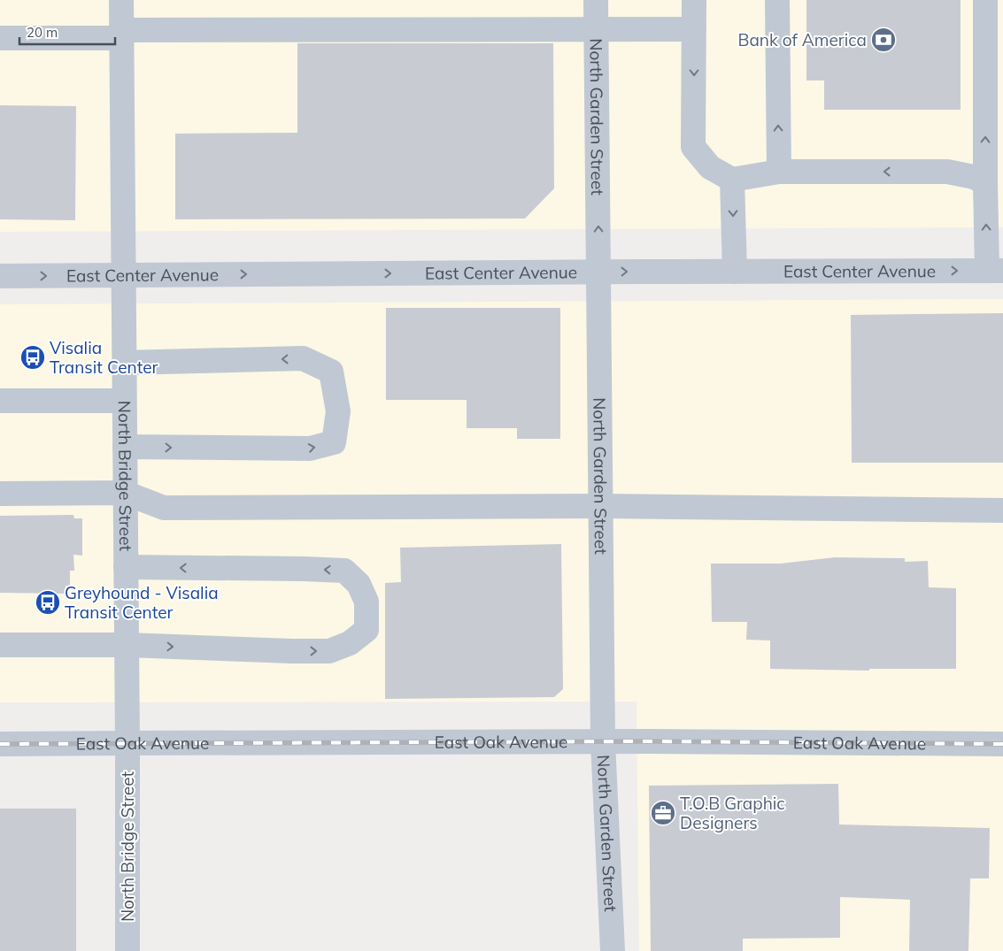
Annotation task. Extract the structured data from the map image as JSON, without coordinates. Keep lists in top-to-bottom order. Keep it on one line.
{"streets":{"street":["North Garden Street","East Center Avenue","North Bridge Street","East Oak Avenue"]},"crossings":[["North Garden Street","East Center Avenue"],["North Garden Street","East Oak Avenue"],["East Center Avenue","North Bridge Street"],["North Bridge Street","East Oak Avenue"]],"places":{"bank":["Bank of America"],"bus stop":["Visalia Transit Center","Greyhound - Visalia Transit Center"],"office":["T.O.B Graphic Designers"]},"scale_bar":"20 m"}
